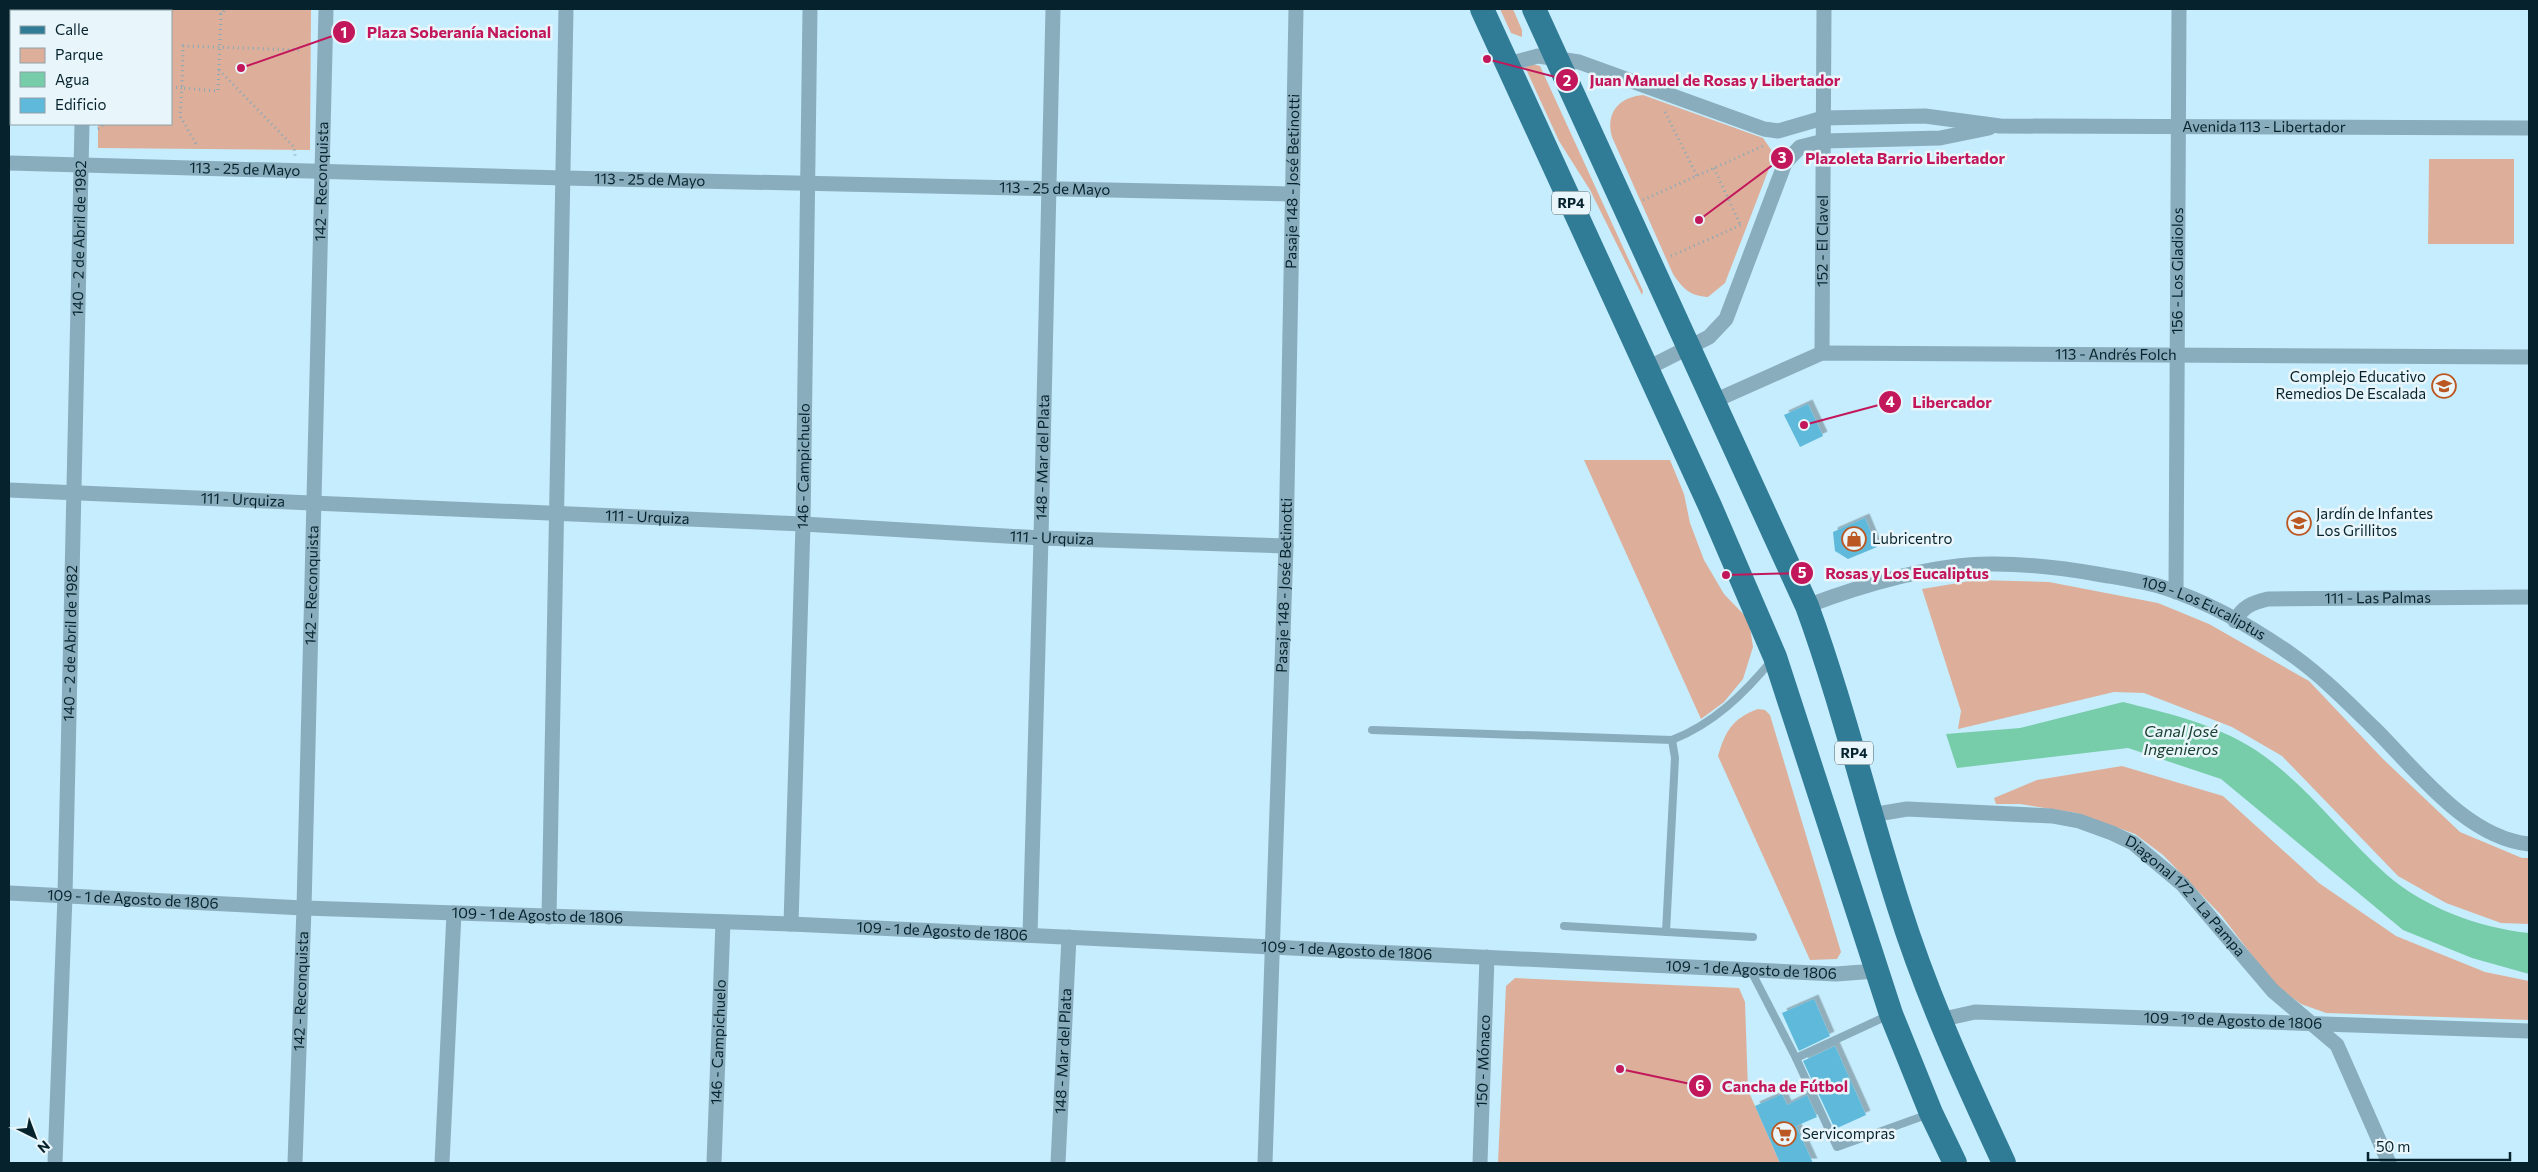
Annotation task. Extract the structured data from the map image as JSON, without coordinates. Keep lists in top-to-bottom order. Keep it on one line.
{"streets":{"main road":["RP4"],"street":["Avenida 113 - Libertador","113 - 25 de Mayo","142 - Reconquista","Pasaje 148 - José Betinotti","140 - 2 de Abril de 1982","152 - El Clavel","156 - Los Gladiolos","113 - Andrés Folch","148 - Mar del Plata","146 - Campichuelo","111 - Urquiza","111 - Las Palmas","109 - Los Eucaliptus","109 - 1 de Agosto de 1806","Diagonal 172 - La Pampa","109 - 1° de Agosto de 1806","150 - Mónaco"]},"crossings":[["Avenida 113 - Libertador","RP4"],["Avenida 113 - Libertador","152 - El Clavel"],["Avenida 113 - Libertador","156 - Los Gladiolos"],["113 - 25 de Mayo","142 - Reconquista"],["113 - 25 de Mayo","Pasaje 148 - José Betinotti"],["113 - 25 de Mayo","140 - 2 de Abril de 1982"],["113 - 25 de Mayo","148 - Mar del Plata"],["113 - 25 de Mayo","146 - Campichuelo"],["142 - Reconquista","111 - Urquiza"],["142 - Reconquista","109 - 1 de Agosto de 1806"],["Pasaje 148 - José Betinotti","111 - Urquiza"],["Pasaje 148 - José Betinotti","109 - 1 de Agosto de 1806"],["RP4","113 - Andrés Folch"],["RP4","109 - Los Eucaliptus"],["RP4","109 - 1 de Agosto de 1806"],["RP4","Diagonal 172 - La Pampa"],["RP4","109 - 1° de Agosto de 1806"],["140 - 2 de Abril de 1982","111 - Urquiza"],["140 - 2 de Abril de 1982","109 - 1 de Agosto de 1806"],["152 - El Clavel","113 - Andrés Folch"],["156 - Los Gladiolos","113 - Andrés Folch"],["156 - Los Gladiolos","109 - Los Eucaliptus"],["148 - Mar del Plata","111 - Urquiza"],["148 - Mar del Plata","109 - 1 de Agosto de 1806"],["146 - Campichuelo","111 - Urquiza"],["146 - Campichuelo","109 - 1 de Agosto de 1806"],["111 - Las Palmas","109 - Los Eucaliptus"],["109 - 1 de Agosto de 1806","150 - Mónaco"],["Diagonal 172 - La Pampa","109 - 1° de Agosto de 1806"]],"water":["Canal José Ingenieros"],"places":{"other":["Juan Manuel de Rosas y Libertador","Plaza Soberanía Nacional","Plazoleta Barrio Libertador","Libercador","Rosas y Los Eucaliptus","Cancha de Fútbol"],"school or university":["Complejo Educativo Remedios De Escalada","Jardín de Infantes Los Grillitos"],"shop":["Lubricentro"],"supermarket":["Servicompras"]},"legend":["Calle","Parque","Agua","Edificio"],"scale_bar":"50 m","north":"bottom right"}
